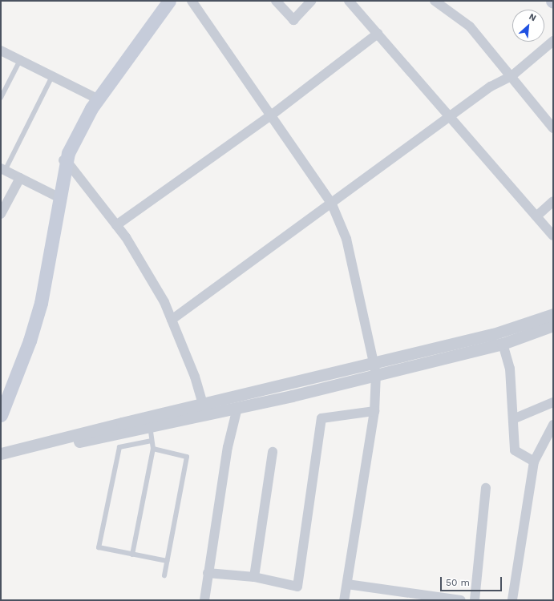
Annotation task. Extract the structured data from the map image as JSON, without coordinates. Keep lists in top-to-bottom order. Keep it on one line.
{"scale_bar":"50 m","north":"top right"}
